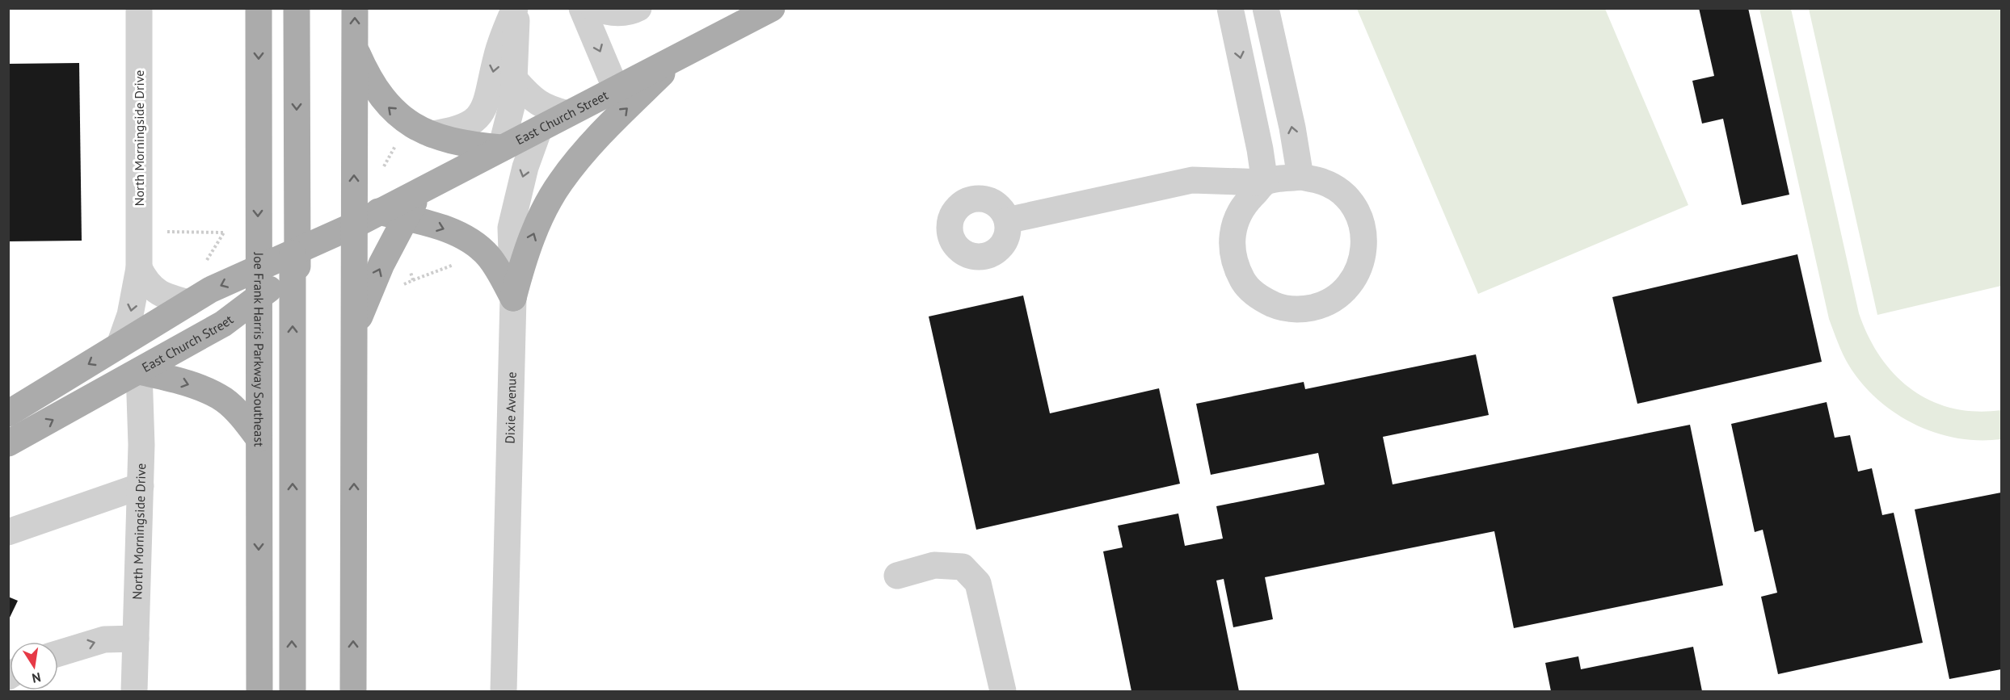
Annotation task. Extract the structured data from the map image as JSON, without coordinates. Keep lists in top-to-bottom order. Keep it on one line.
{"streets":{"main road":["East Church Street","Joe Frank Harris Parkway Southeast"],"street":["North Morningside Drive","Dixie Avenue"]},"crossings":[["East Church Street","North Morningside Drive"],["East Church Street","Joe Frank Harris Parkway Southeast"],["East Church Street","Dixie Avenue"]],"north":"bottom"}
